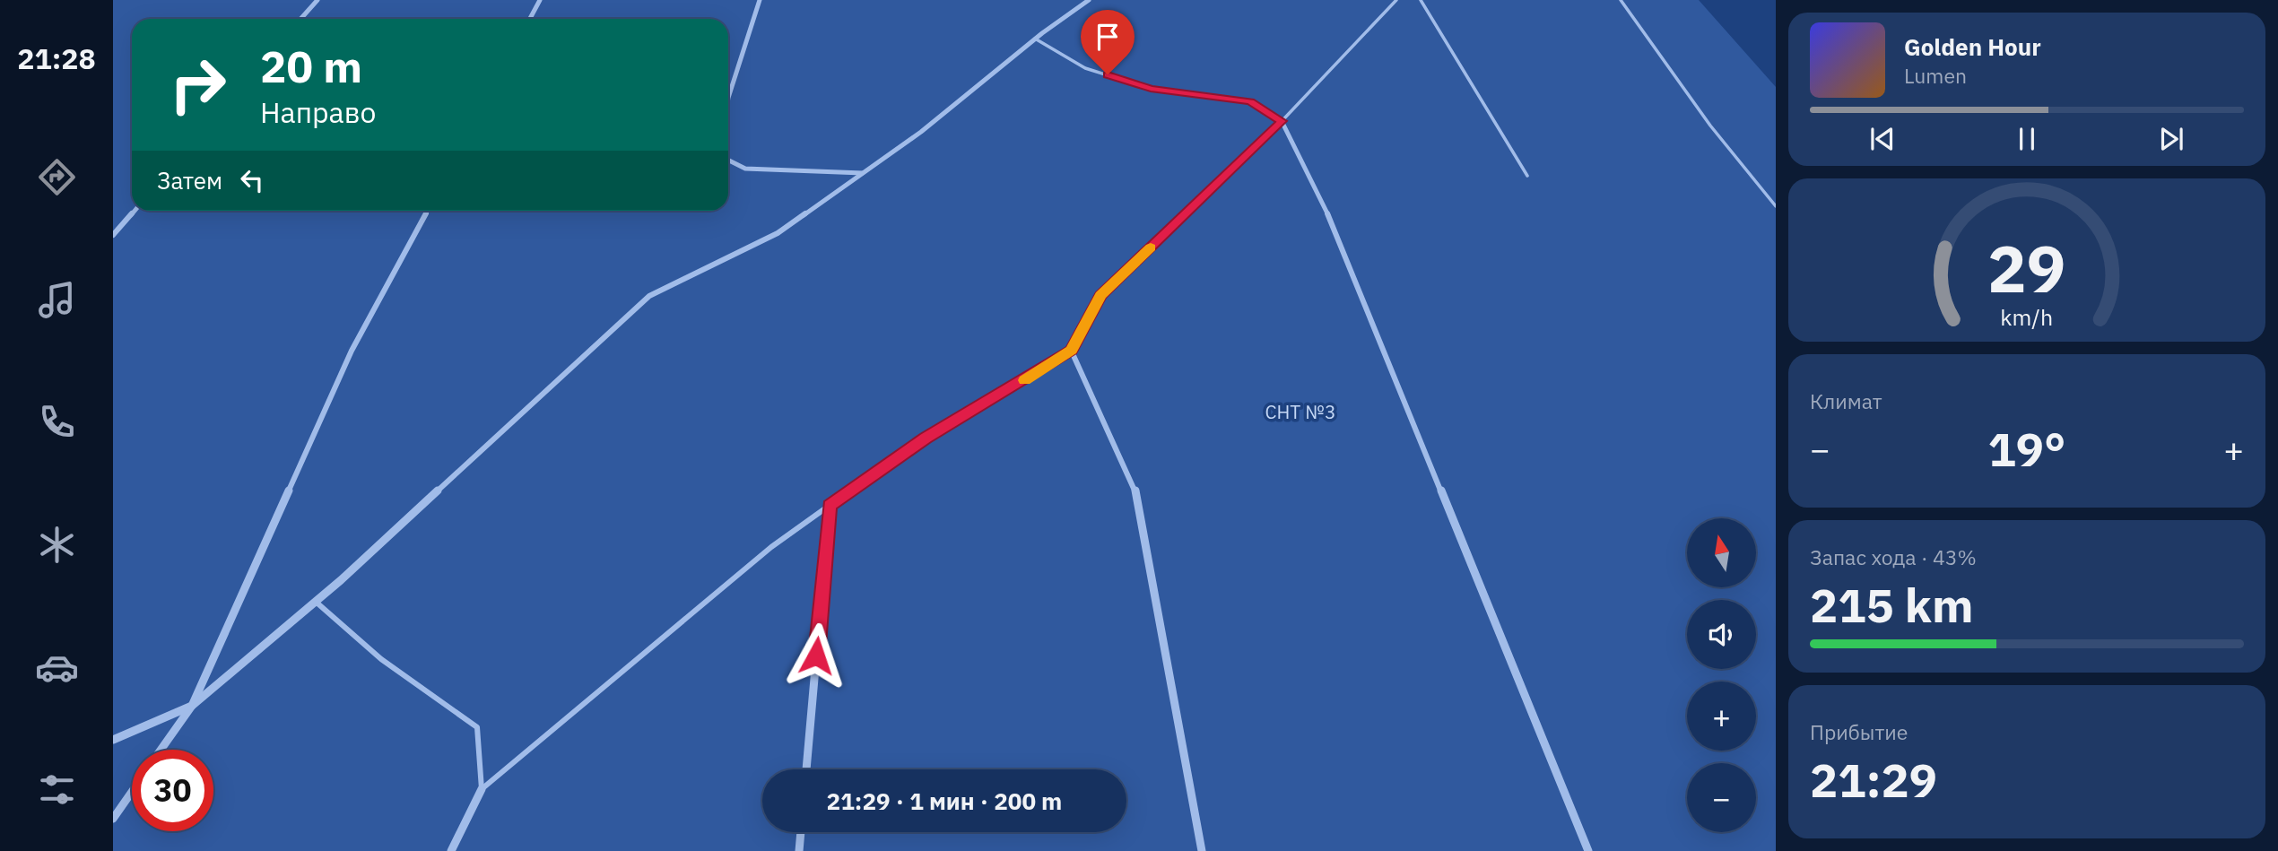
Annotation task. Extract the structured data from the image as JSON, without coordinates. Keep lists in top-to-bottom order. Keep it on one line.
{"parks":["СНТ №3"],"north":"top","page":{"tabs":"21:28","turn":["20 m","Направо"],"song":["Golden Hour","Lumen"],"then":"Затем","tile":["Климат",["Запас хода · 43%","215 km"],["Прибытие","21:29"]],"heat":["−","19°","+"],"map_buttons":["+","−"],"limit":"30","trip":"21:29 · 1 мин · 200 m","gauge":["29","km/h"]}}
